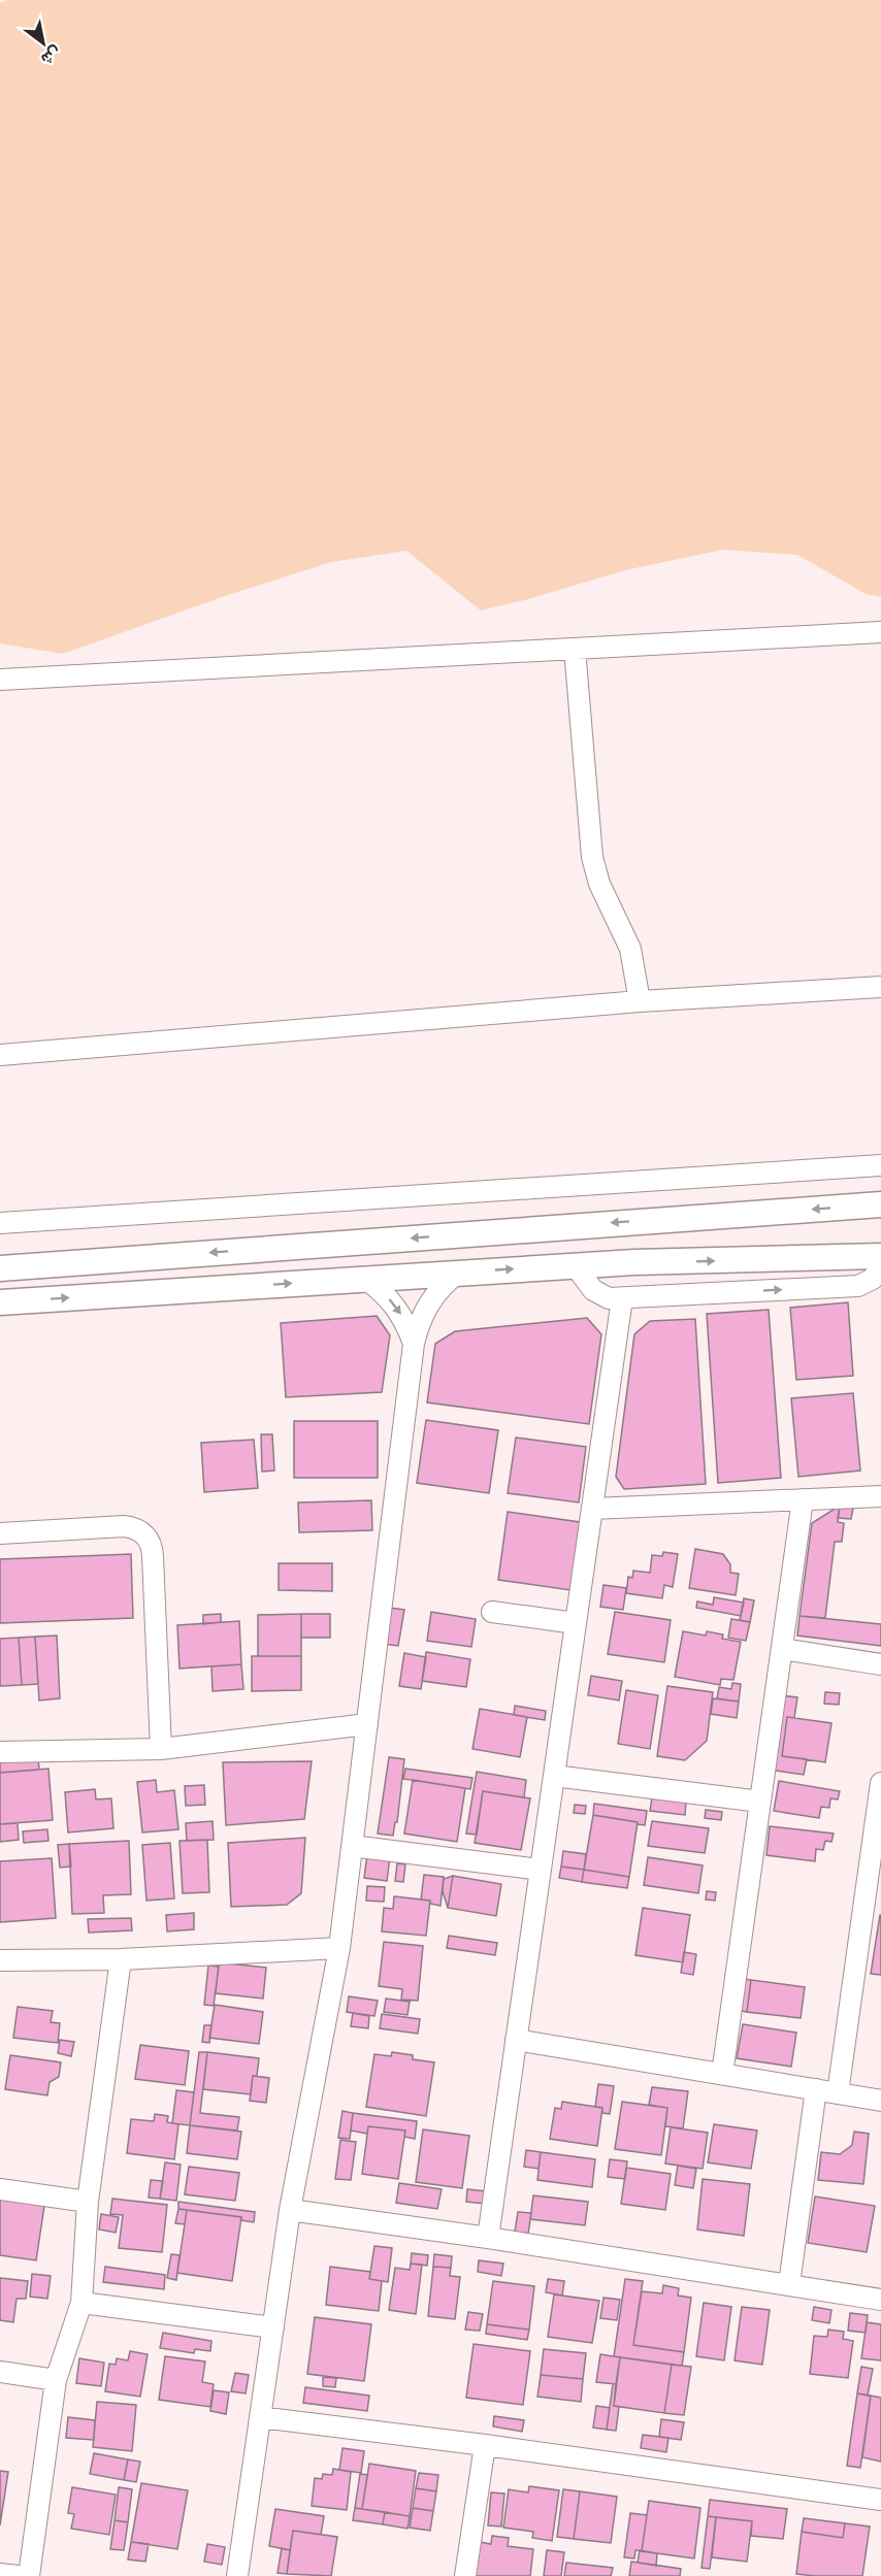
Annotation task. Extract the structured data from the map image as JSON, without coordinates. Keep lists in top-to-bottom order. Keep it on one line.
{"north":"bottom right"}
